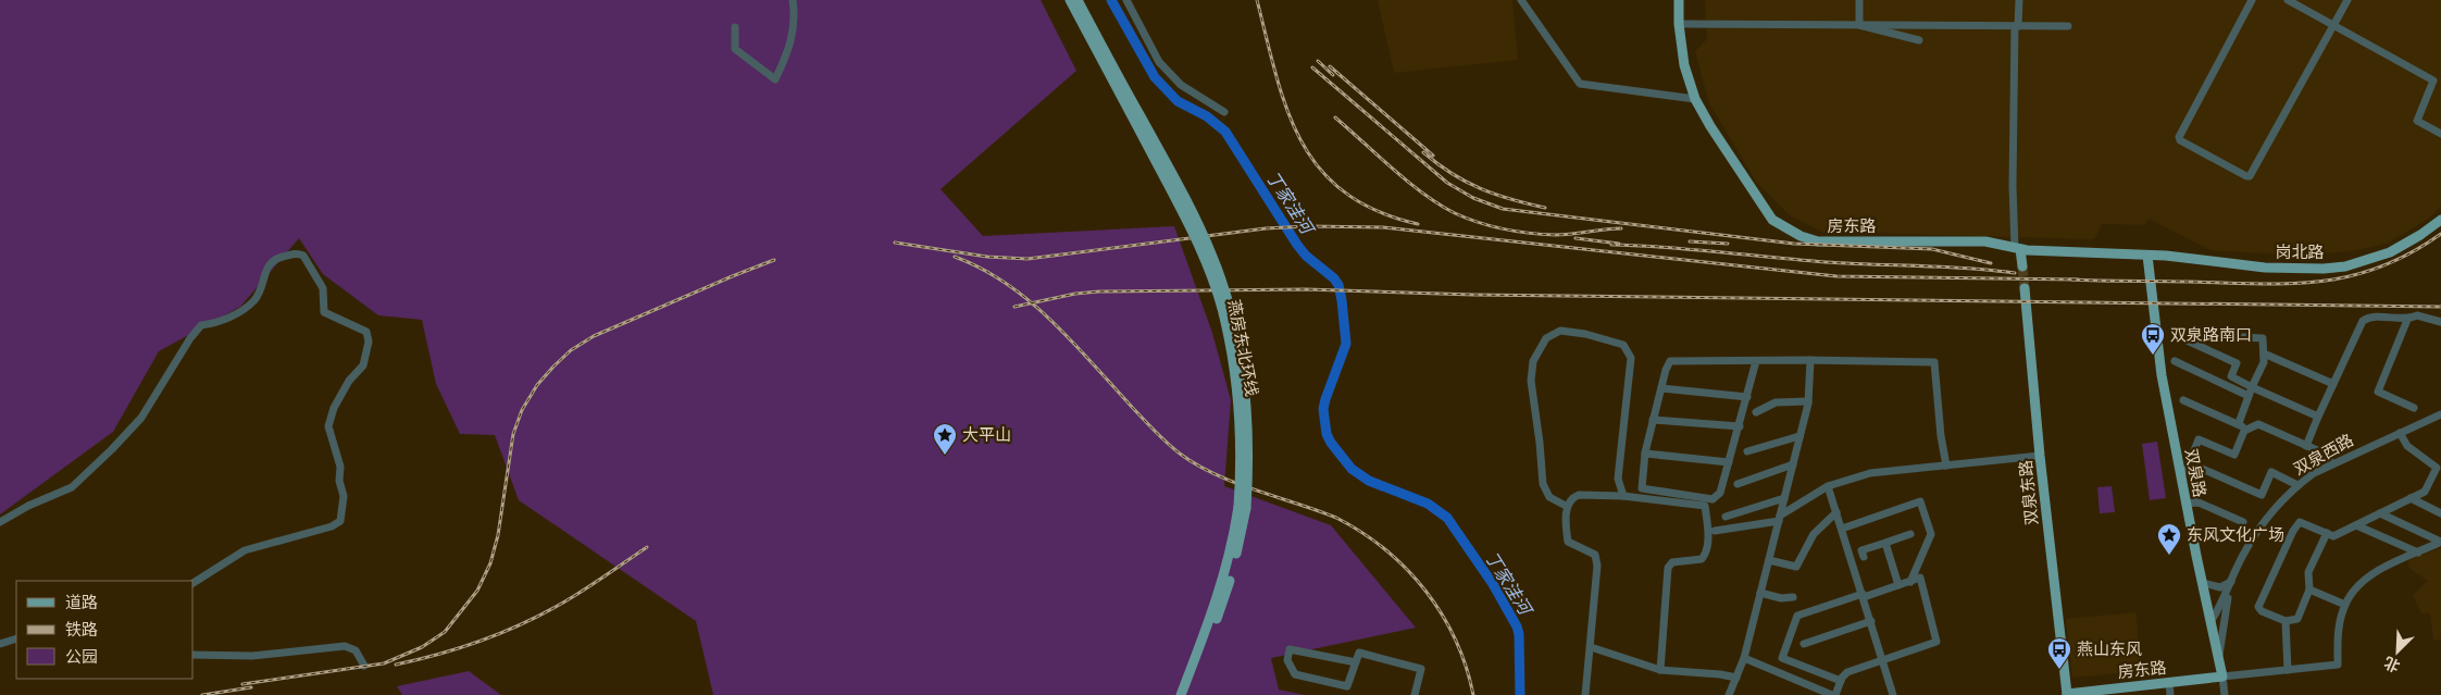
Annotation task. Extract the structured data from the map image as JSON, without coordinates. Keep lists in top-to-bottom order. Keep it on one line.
{"streets":{"main road":["房东路","岗北路","燕房东北环线","双泉路","双泉东路"],"street":["双泉西路"]},"crossings":[["房东路","岗北路"],["房东路","双泉路"],["房东路","双泉东路"],["岗北路","双泉路"],["双泉西路","双泉路"]],"water":["丁家洼河"],"places":{"bus stop":["双泉路南口","燕山东风"],"place":["大平山","东风文化广场"]},"legend":["道路","铁路","公园"],"north":"bottom left"}
